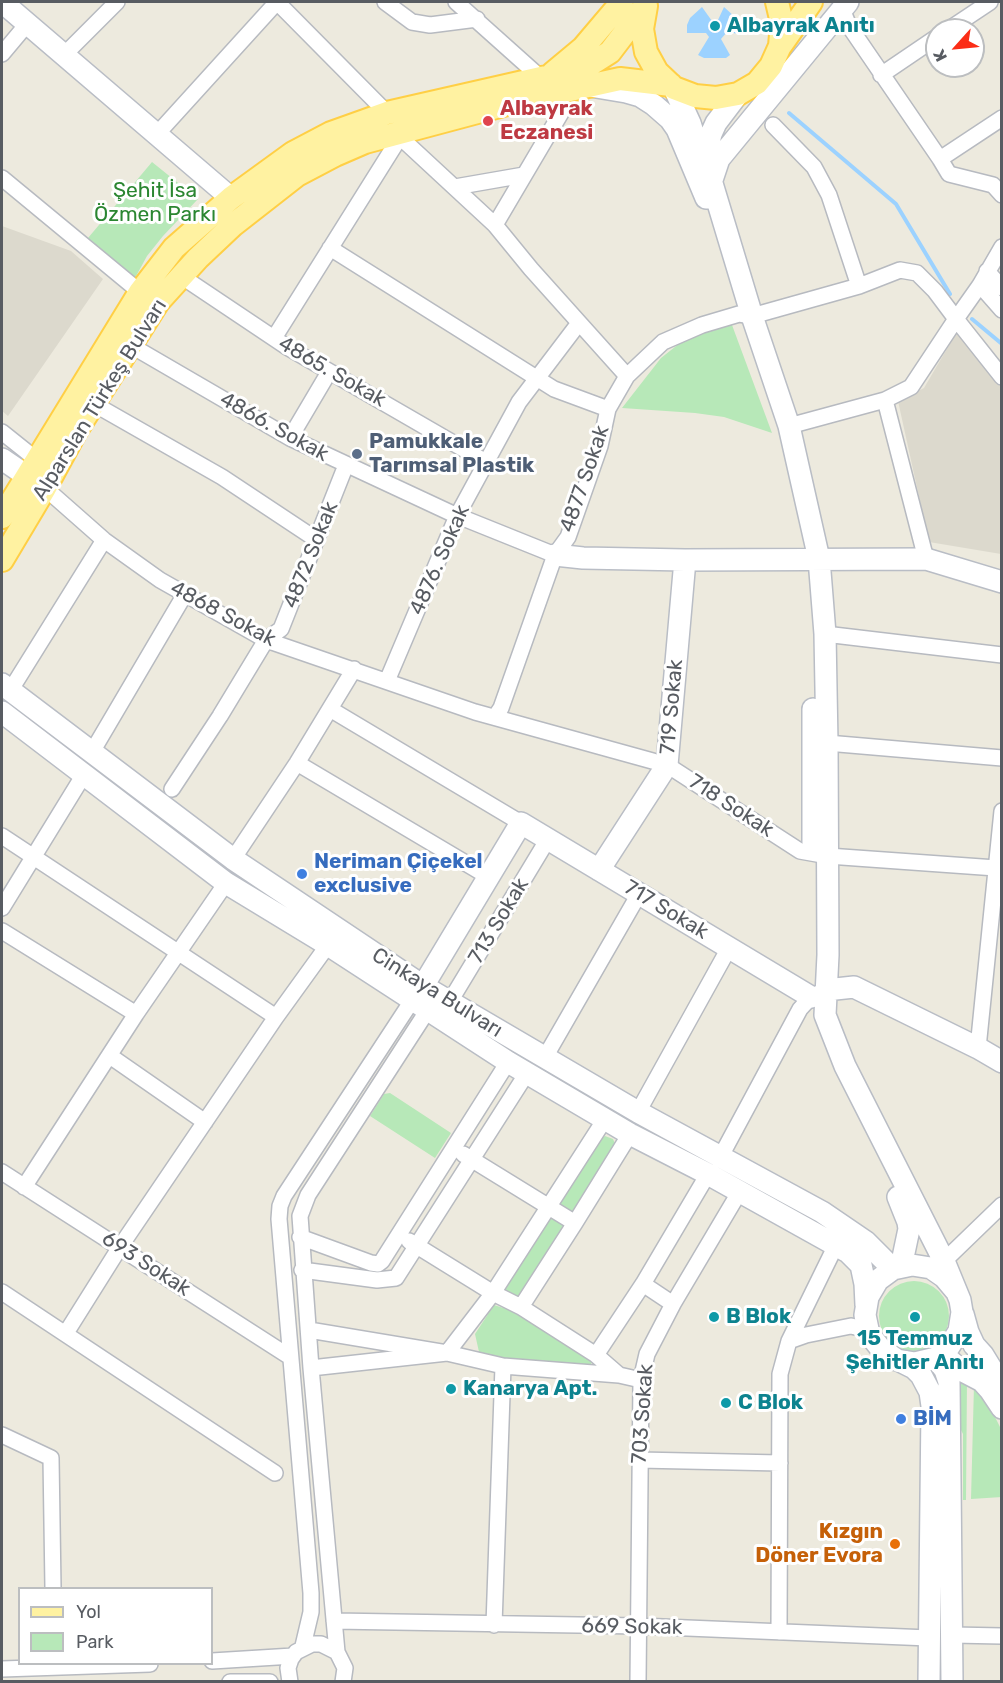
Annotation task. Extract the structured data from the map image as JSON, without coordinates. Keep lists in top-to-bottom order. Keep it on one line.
{"streets":{"main road":["Alparslan Türkeş Bulvarı","4868 Sokak","719 Sokak","717 Sokak","713 Sokak","Cinkaya Bulvarı"],"street":["4865. Sokak","4866. Sokak","4877 Sokak","4872 Sokak","4876. Sokak","718 Sokak","693 Sokak","703 Sokak","669 Sokak"]},"crossings":[["4865. Sokak","Alparslan Türkeş Bulvarı"],["4865. Sokak","4876. Sokak"],["Alparslan Türkeş Bulvarı","4866. Sokak"],["Alparslan Türkeş Bulvarı","4868 Sokak"],["4866. Sokak","4877 Sokak"],["4866. Sokak","4872 Sokak"],["4866. Sokak","4876. Sokak"],["4877 Sokak","4868 Sokak"],["4877 Sokak","718 Sokak"],["4872 Sokak","4868 Sokak"],["4876. Sokak","4868 Sokak"],["4868 Sokak","718 Sokak"],["719 Sokak","718 Sokak"],["719 Sokak","717 Sokak"],["717 Sokak","713 Sokak"],["713 Sokak","Cinkaya Bulvarı"],["Cinkaya Bulvarı","703 Sokak"],["703 Sokak","669 Sokak"]],"parks":["Şehit İsa Özmen Parkı"],"places":["Albayrak Anıtı","Albayrak Eczanesi","Pamukkale Tarımsal Plastik","Neriman Çiçekel exclusive","B Blok","15 Temmuz Şehitler Anıtı","Kanarya Apt.","C Blok","BİM","Kızgın Döner Evora"],"legend":["Yol","Park"],"north":"bottom left"}
